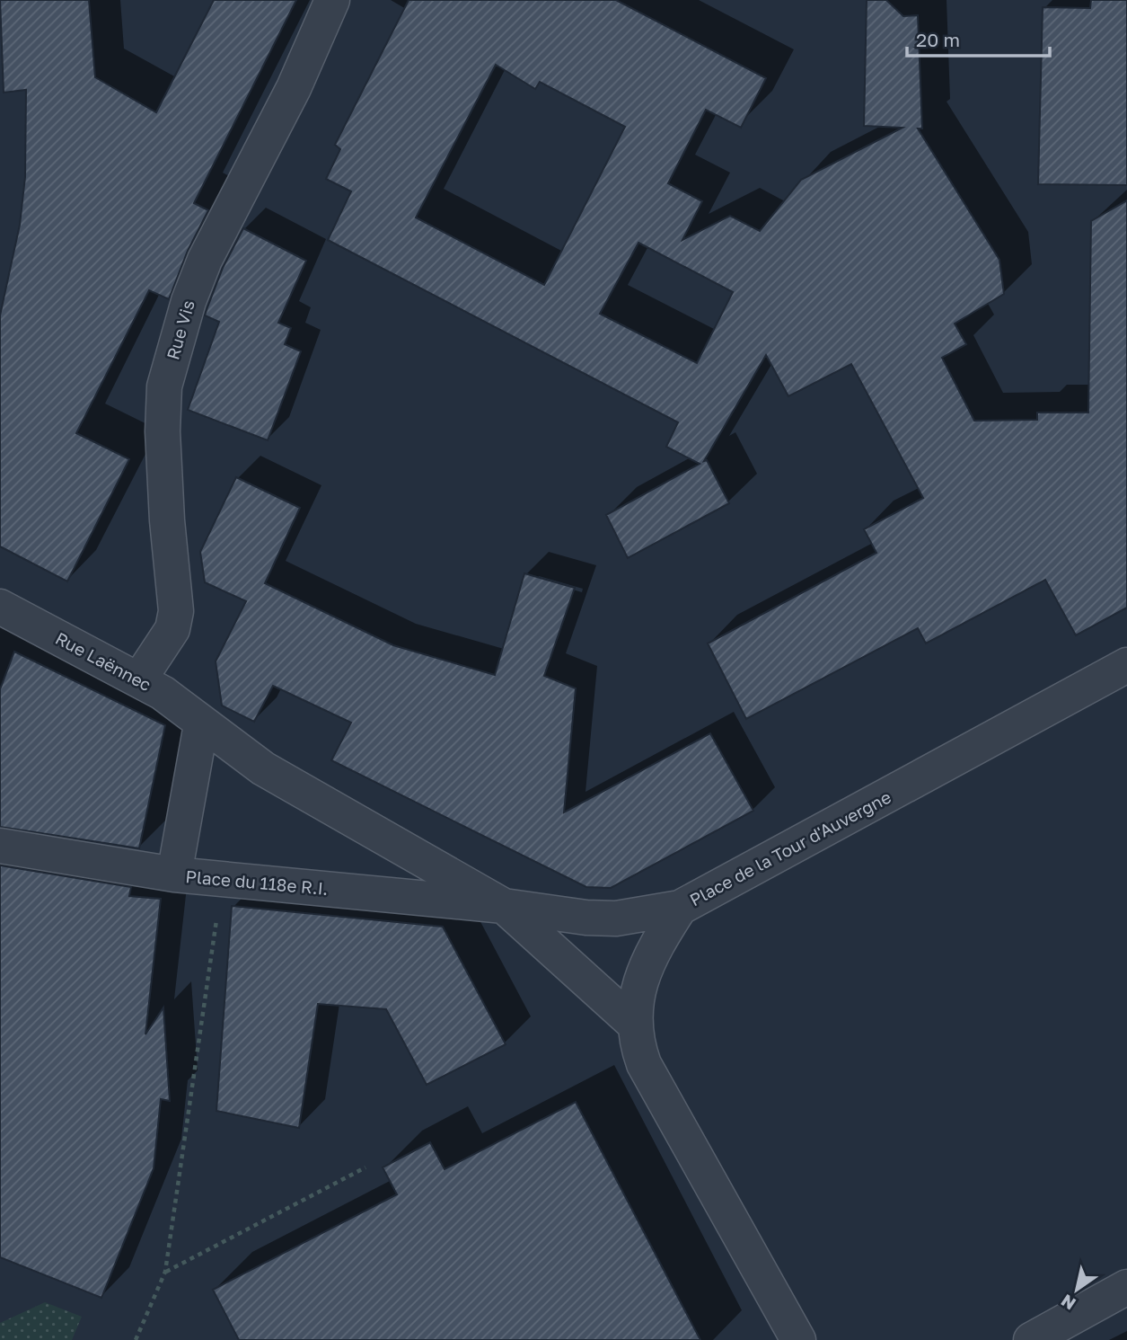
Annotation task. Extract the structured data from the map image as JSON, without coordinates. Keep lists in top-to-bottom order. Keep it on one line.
{"streets":{"street":["Rue Vis","Rue Laënnec","Place de la Tour d'Auvergne","Place du 118e R.I."]},"crossings":[["Rue Vis","Rue Laënnec"],["Rue Laënnec","Place du 118e R.I."],["Place de la Tour d'Auvergne","Place du 118e R.I."]],"scale_bar":"20 m","north":"bottom left"}
